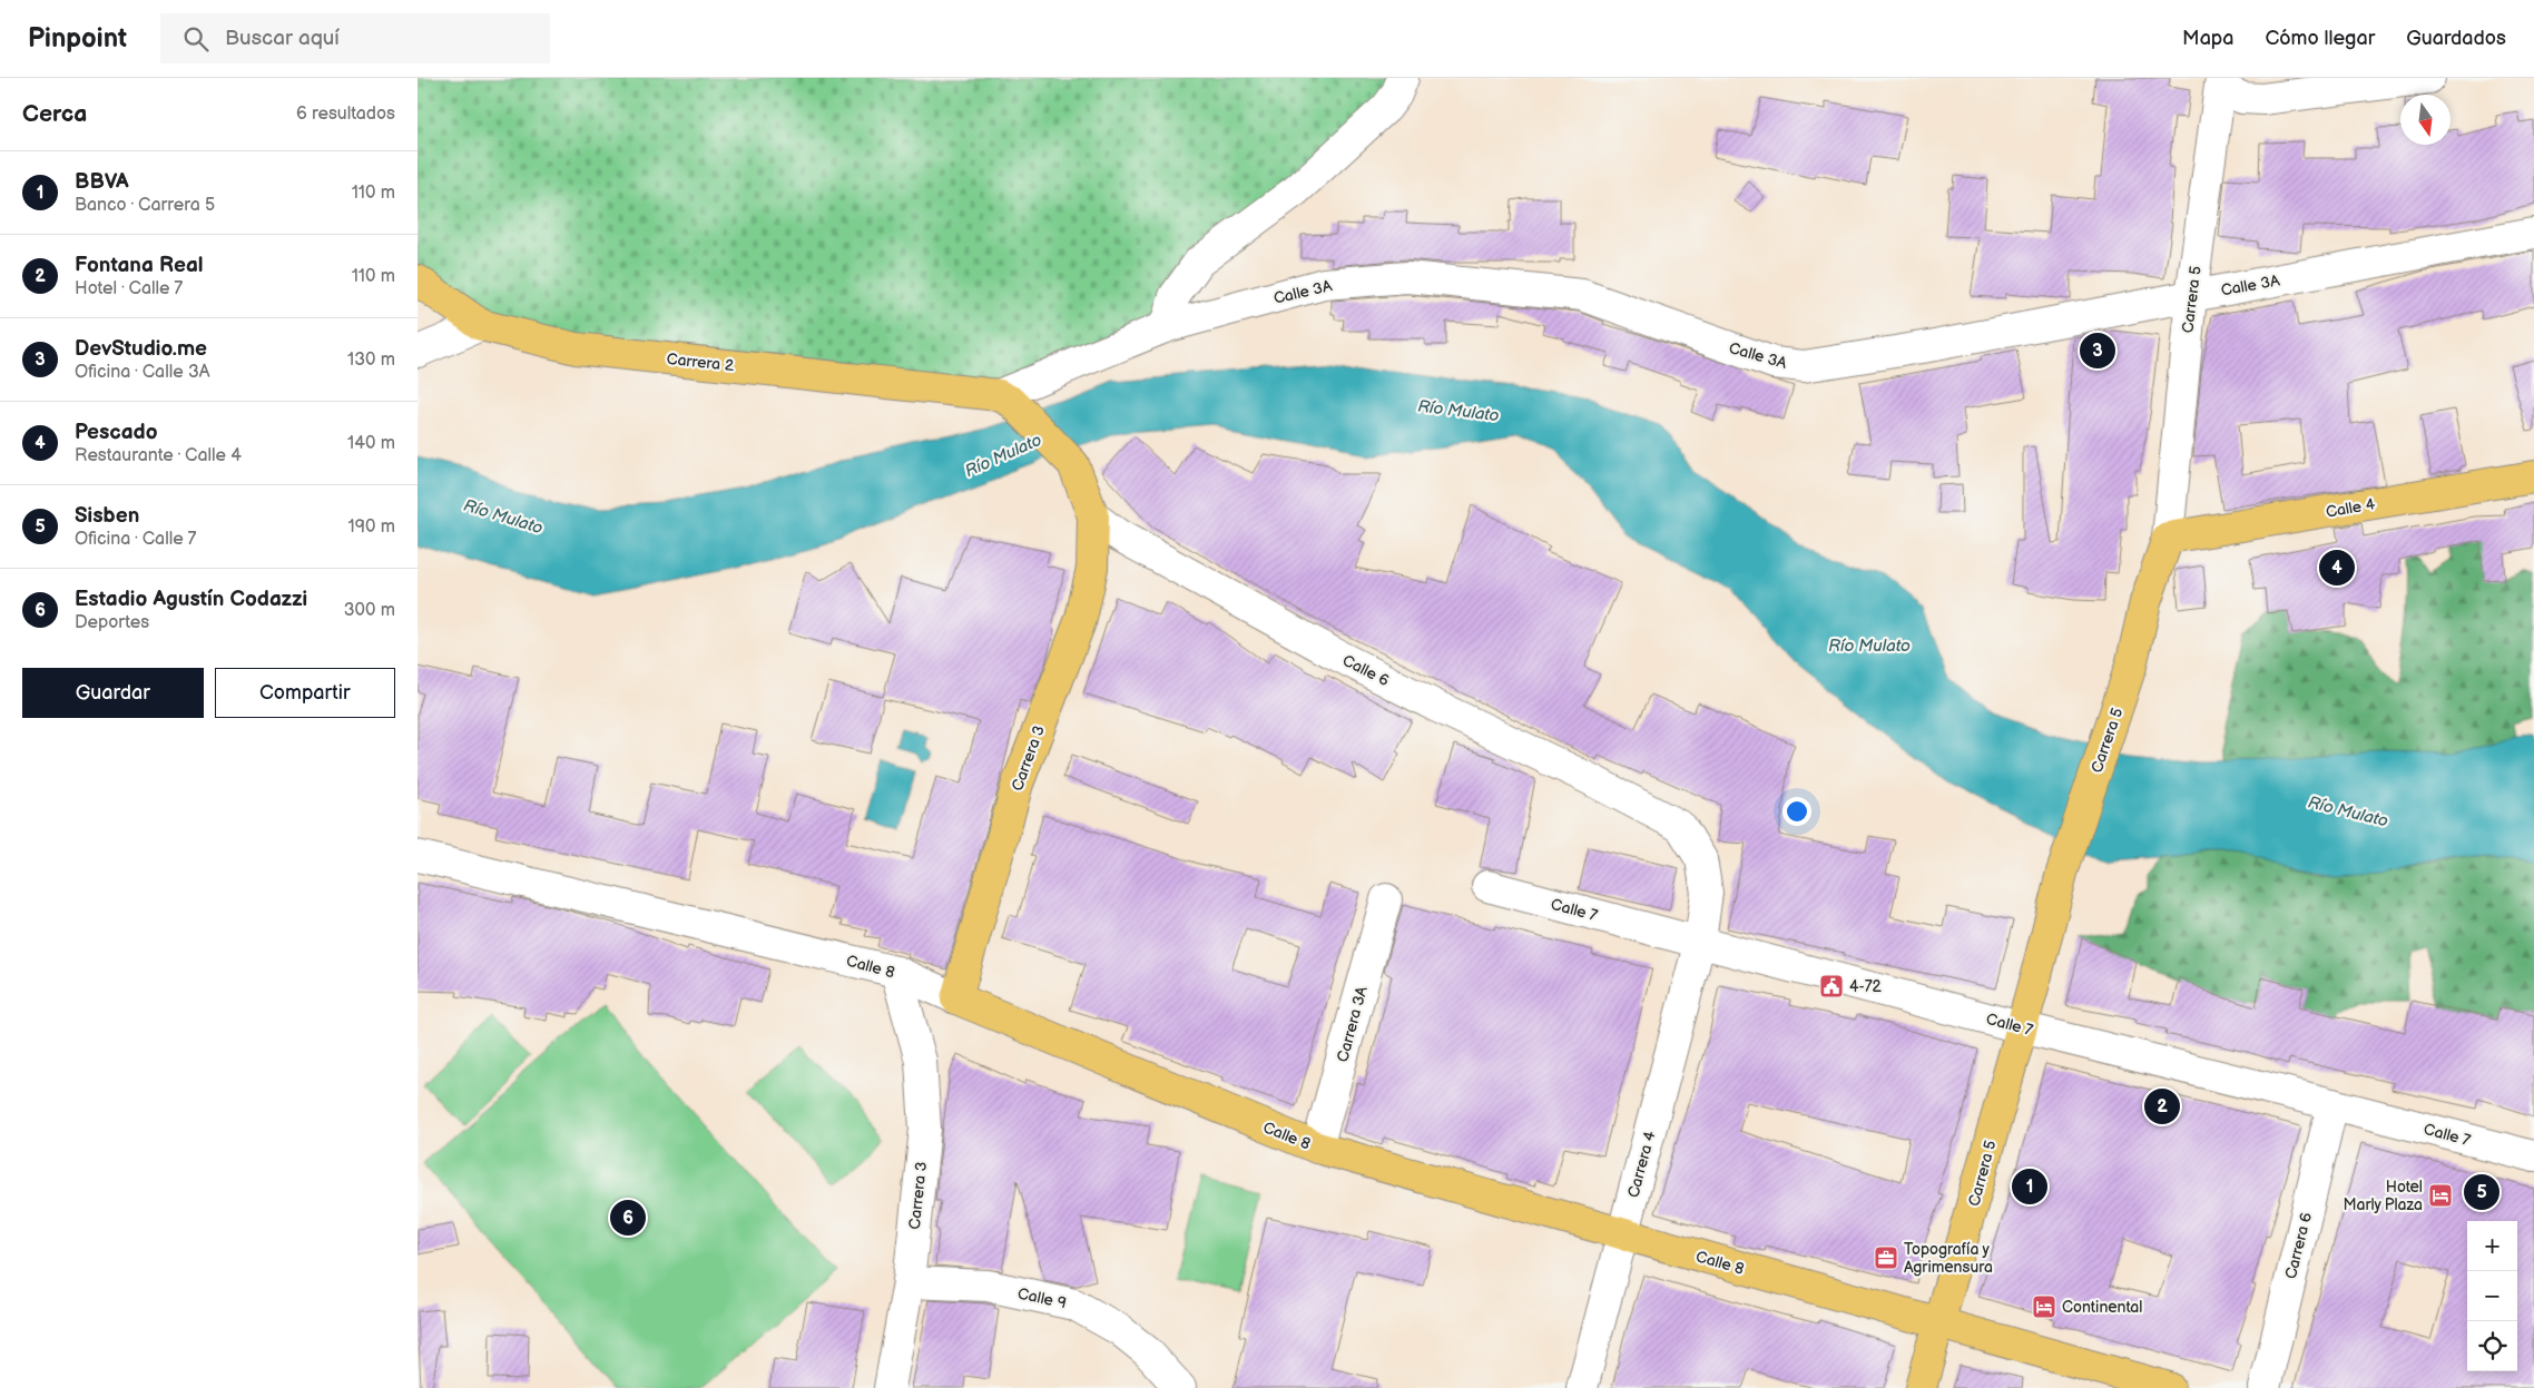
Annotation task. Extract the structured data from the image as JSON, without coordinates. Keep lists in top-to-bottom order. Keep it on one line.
{"streets":{"main road":["Carrera 5","Carrera 2","Calle 4","Carrera 3","Calle 8"],"street":["Calle 3A","Calle 6","Calle 7","Carrera 3A","Carrera 4","Carrera 6","Calle 9"]},"crossings":[["Calle 3A","Carrera 5"],["Calle 3A","Carrera 2"],["Carrera 5","Calle 4"],["Carrera 5","Calle 7"],["Carrera 5","Calle 8"],["Calle 6","Carrera 3"],["Calle 6","Calle 7"],["Calle 6","Carrera 4"],["Carrera 3","Calle 8"],["Carrera 3","Calle 9"],["Calle 7","Carrera 4"],["Calle 7","Carrera 6"],["Calle 8","Carrera 3A"],["Calle 8","Carrera 4"]],"water":["Río Mulato"],"places":{"public building":["4-72"],"hotel":["Hotel Marly Plaza","Continental"],"office":["Topografía y Agrimensura"]},"north":"bottom","page":{"header":"Pinpoint","search":"Buscar aquí","nav":["Mapa","Cómo llegar","Guardados"],"heading":["Cerca","6 resultados"],"list":[{"mark":"1","name":"BBVA","note":"Banco · Carrera 5","value":"110 m"},{"mark":"2","name":"Fontana Real","note":"Hotel · Calle 7","value":"110 m"},{"mark":"3","name":"DevStudio.me","note":"Oficina · Calle 3A","value":"130 m"},{"mark":"4","name":"Pescado","note":"Restaurante · Calle 4","value":"140 m"},{"mark":"5","name":"Sisben","note":"Oficina · Calle 7","value":"190 m"},{"mark":"6","name":"Estadio Agustín Codazzi","note":"Deportes","value":"300 m"}],"pins":["3","4","2","1","5","6"],"buttons":["Guardar","Compartir"],"map_buttons":["+","−"]}}
